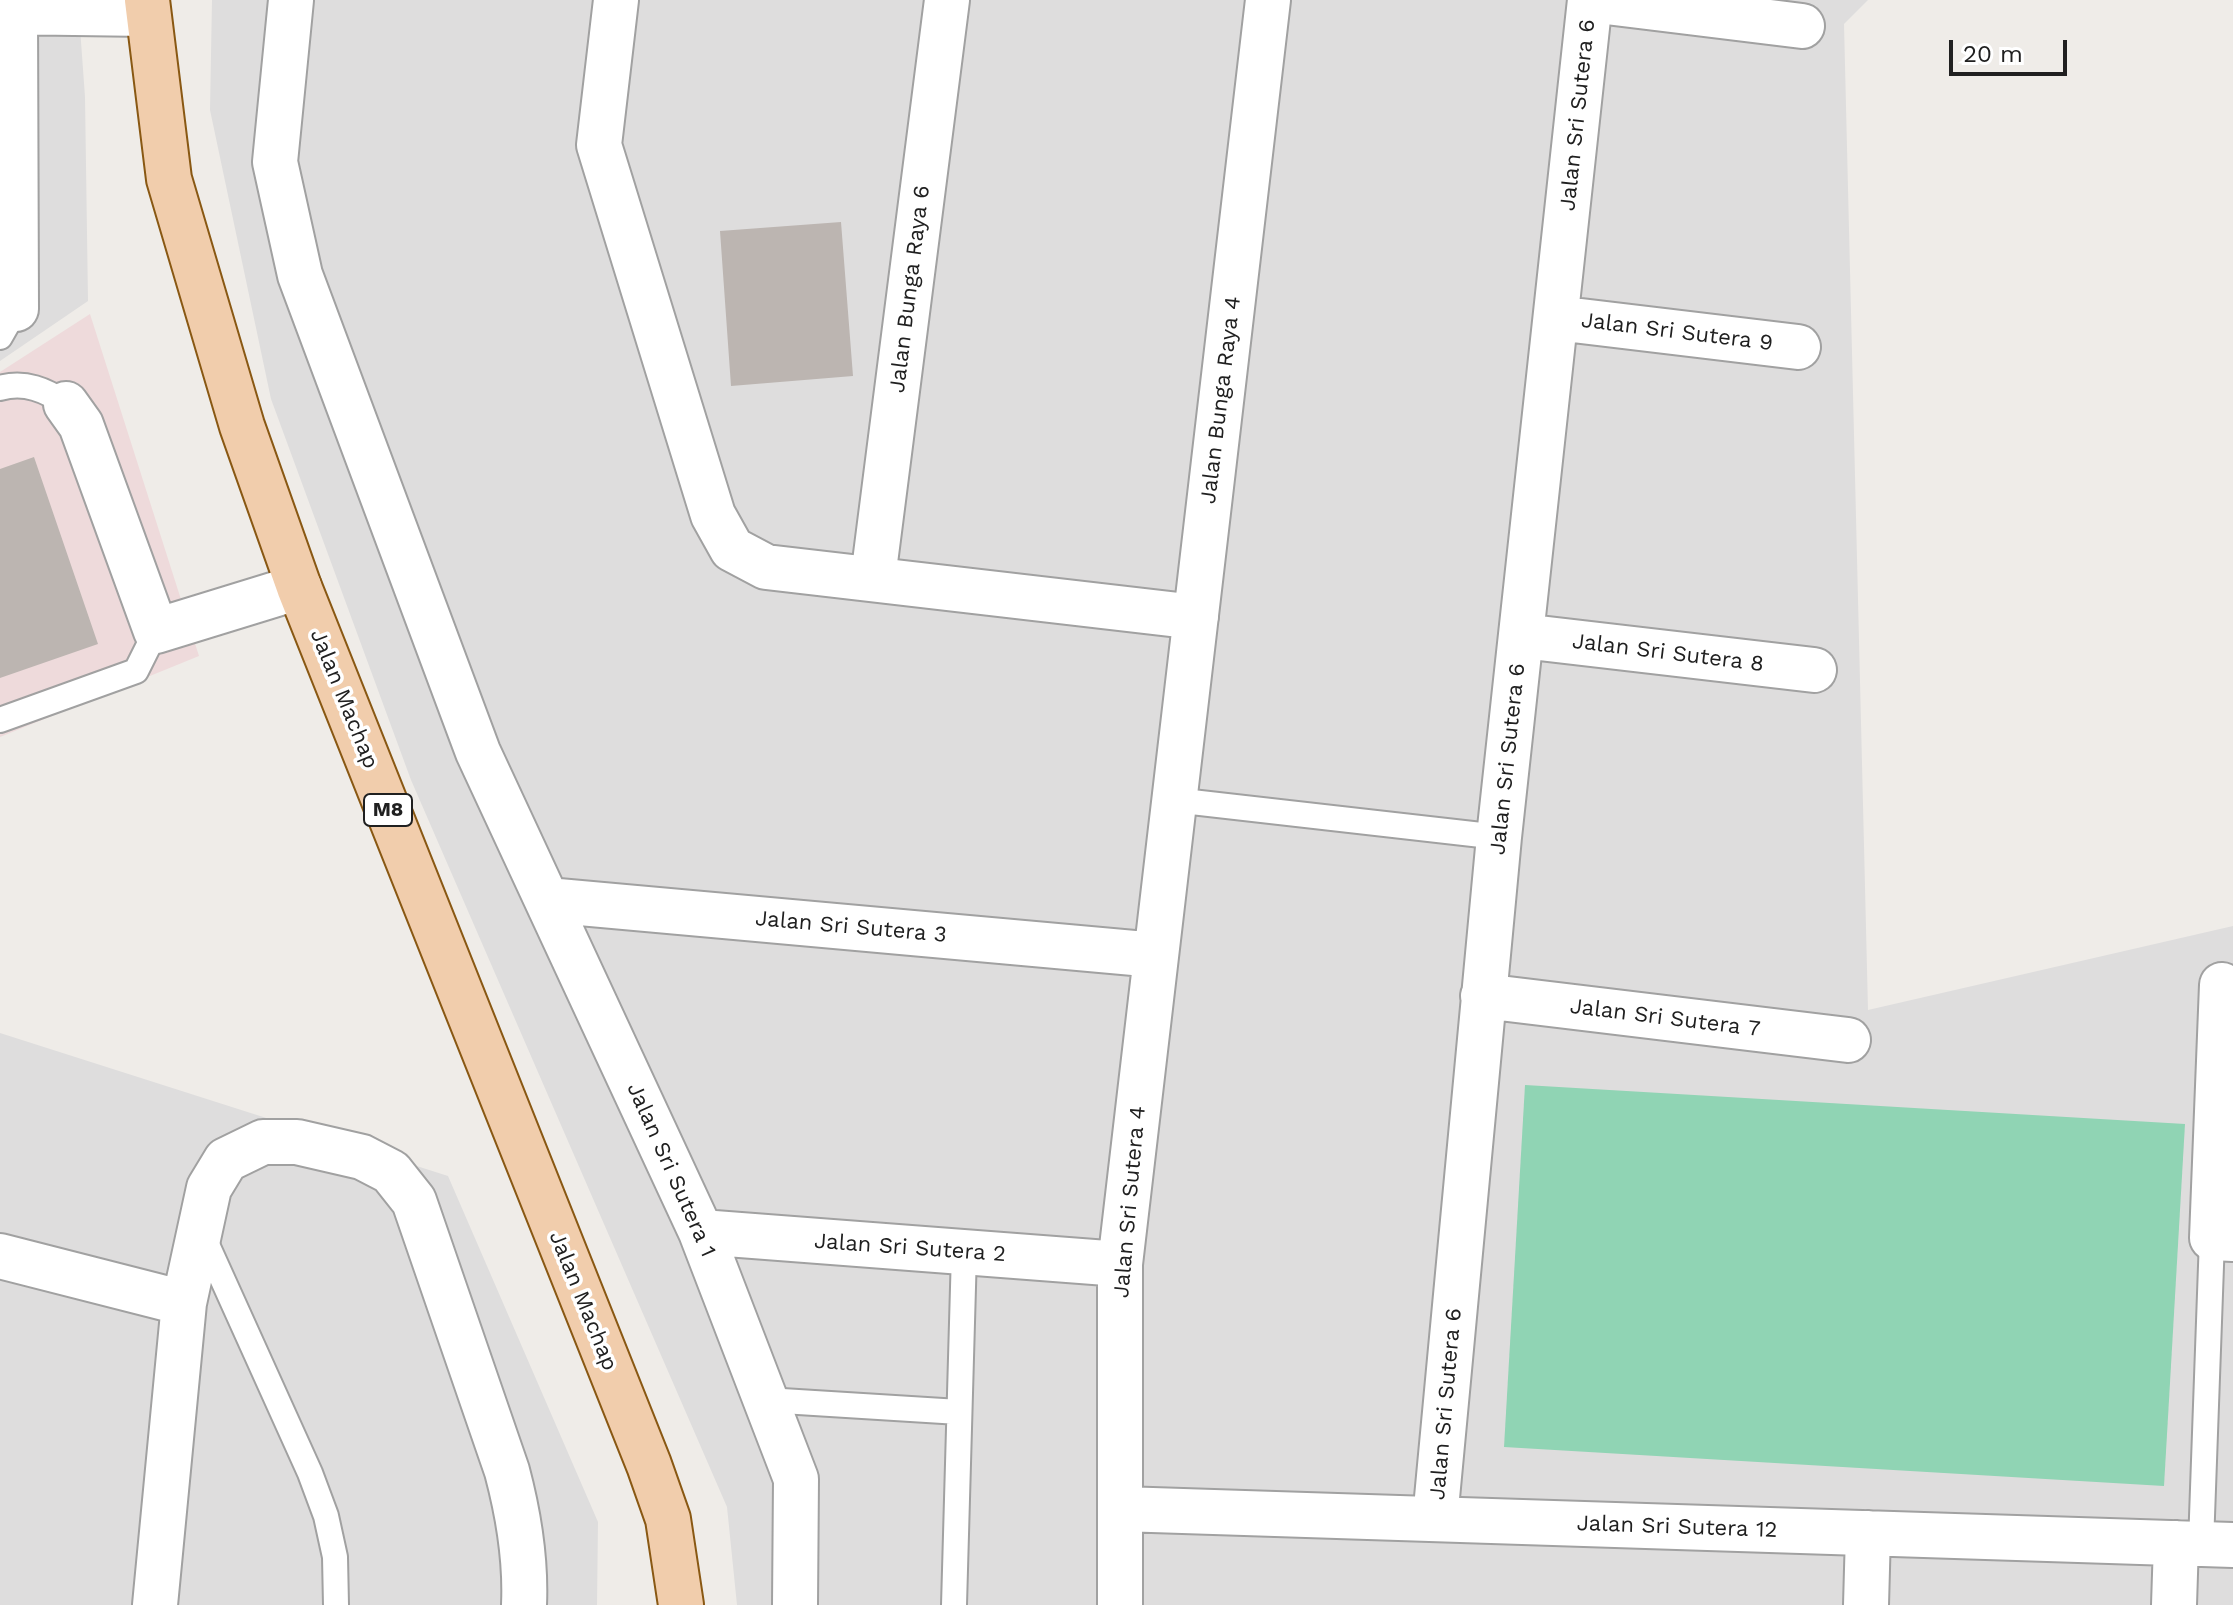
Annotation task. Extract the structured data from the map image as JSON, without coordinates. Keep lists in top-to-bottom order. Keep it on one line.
{"streets":{"main road":["Jalan Machap","M8"],"street":["Jalan Sri Sutera 6","Jalan Bunga Raya 6","Jalan Sri Sutera 9","Jalan Bunga Raya 4","Jalan Sri Sutera 8","Jalan Sri Sutera 3","Jalan Sri Sutera 7","Jalan Sri Sutera 1","Jalan Sri Sutera 4","Jalan Sri Sutera 2","Jalan Sri Sutera 12"]},"crossings":[["Jalan Sri Sutera 6","Jalan Sri Sutera 9"],["Jalan Sri Sutera 6","Jalan Sri Sutera 8"],["Jalan Sri Sutera 6","Jalan Sri Sutera 7"],["Jalan Sri Sutera 6","Jalan Sri Sutera 12"],["Jalan Bunga Raya 4","Jalan Sri Sutera 4"],["Jalan Sri Sutera 3","Jalan Sri Sutera 1"],["Jalan Sri Sutera 3","Jalan Sri Sutera 4"],["Jalan Sri Sutera 1","Jalan Sri Sutera 2"],["Jalan Sri Sutera 4","Jalan Sri Sutera 2"],["Jalan Sri Sutera 4","Jalan Sri Sutera 12"]],"scale_bar":"20 m"}
